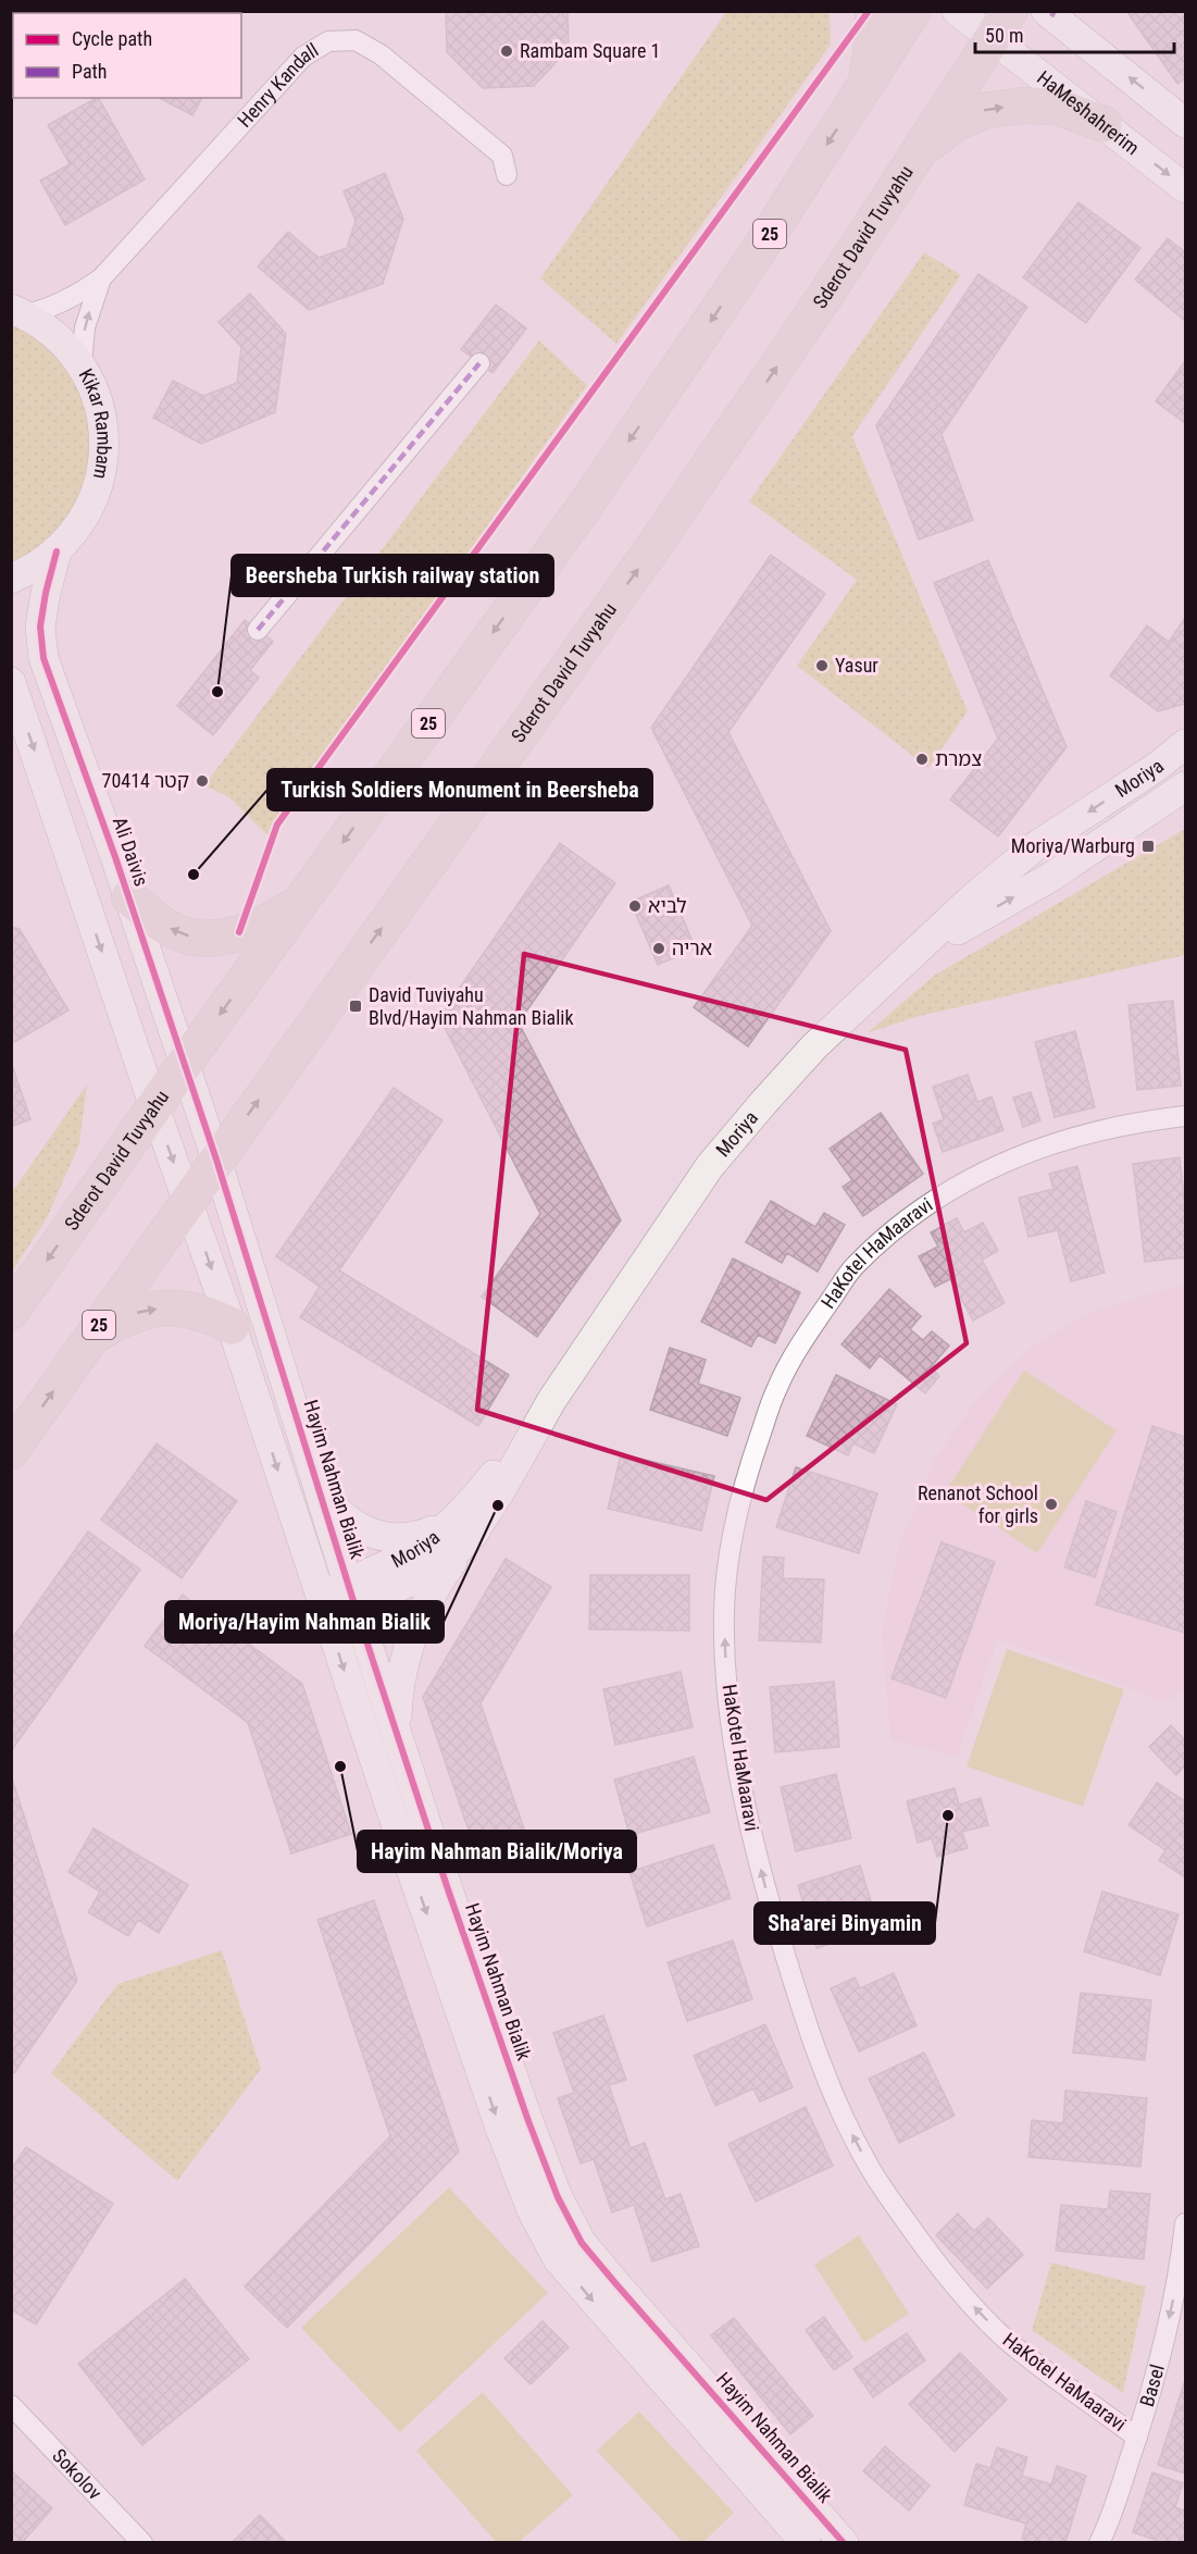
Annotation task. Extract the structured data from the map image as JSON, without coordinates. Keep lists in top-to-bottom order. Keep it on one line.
{"streets":{"highway":["25","Sderot David Tuvyahu"],"street":["Henry Kandall","HaMeshahrerim","Kikar Rambam","Moriya","Ali Daivis","HaKotel HaMaaravi","Hayim Nahman Bialik","Basel","Sokolov"]},"crossings":[["Henry Kandall","Kikar Rambam"],["HaMeshahrerim","Sderot David Tuvyahu"],["Sderot David Tuvyahu","Ali Daivis"],["Sderot David Tuvyahu","Hayim Nahman Bialik"],["Kikar Rambam","Ali Daivis"],["Moriya","Hayim Nahman Bialik"],["Ali Daivis","Hayim Nahman Bialik"],["HaKotel HaMaaravi","Basel"]],"one_way":["Basel"],"places":{"other":["Rambam Square 1","Yasur","Beersheba Turkish railway station","צמרת","קטר 70414","Turkish Soldiers Monument in Beersheba","לביא","אריה","Renanot School for girls","Moriya/Hayim Nahman Bialik","Hayim Nahman Bialik/Moriya","Sha'arei Binyamin"],"transit":["Moriya/Warburg","David Tuviyahu Blvd/Hayim Nahman Bialik"]},"legend":["Cycle path","Path"],"scale_bar":"50 m"}
